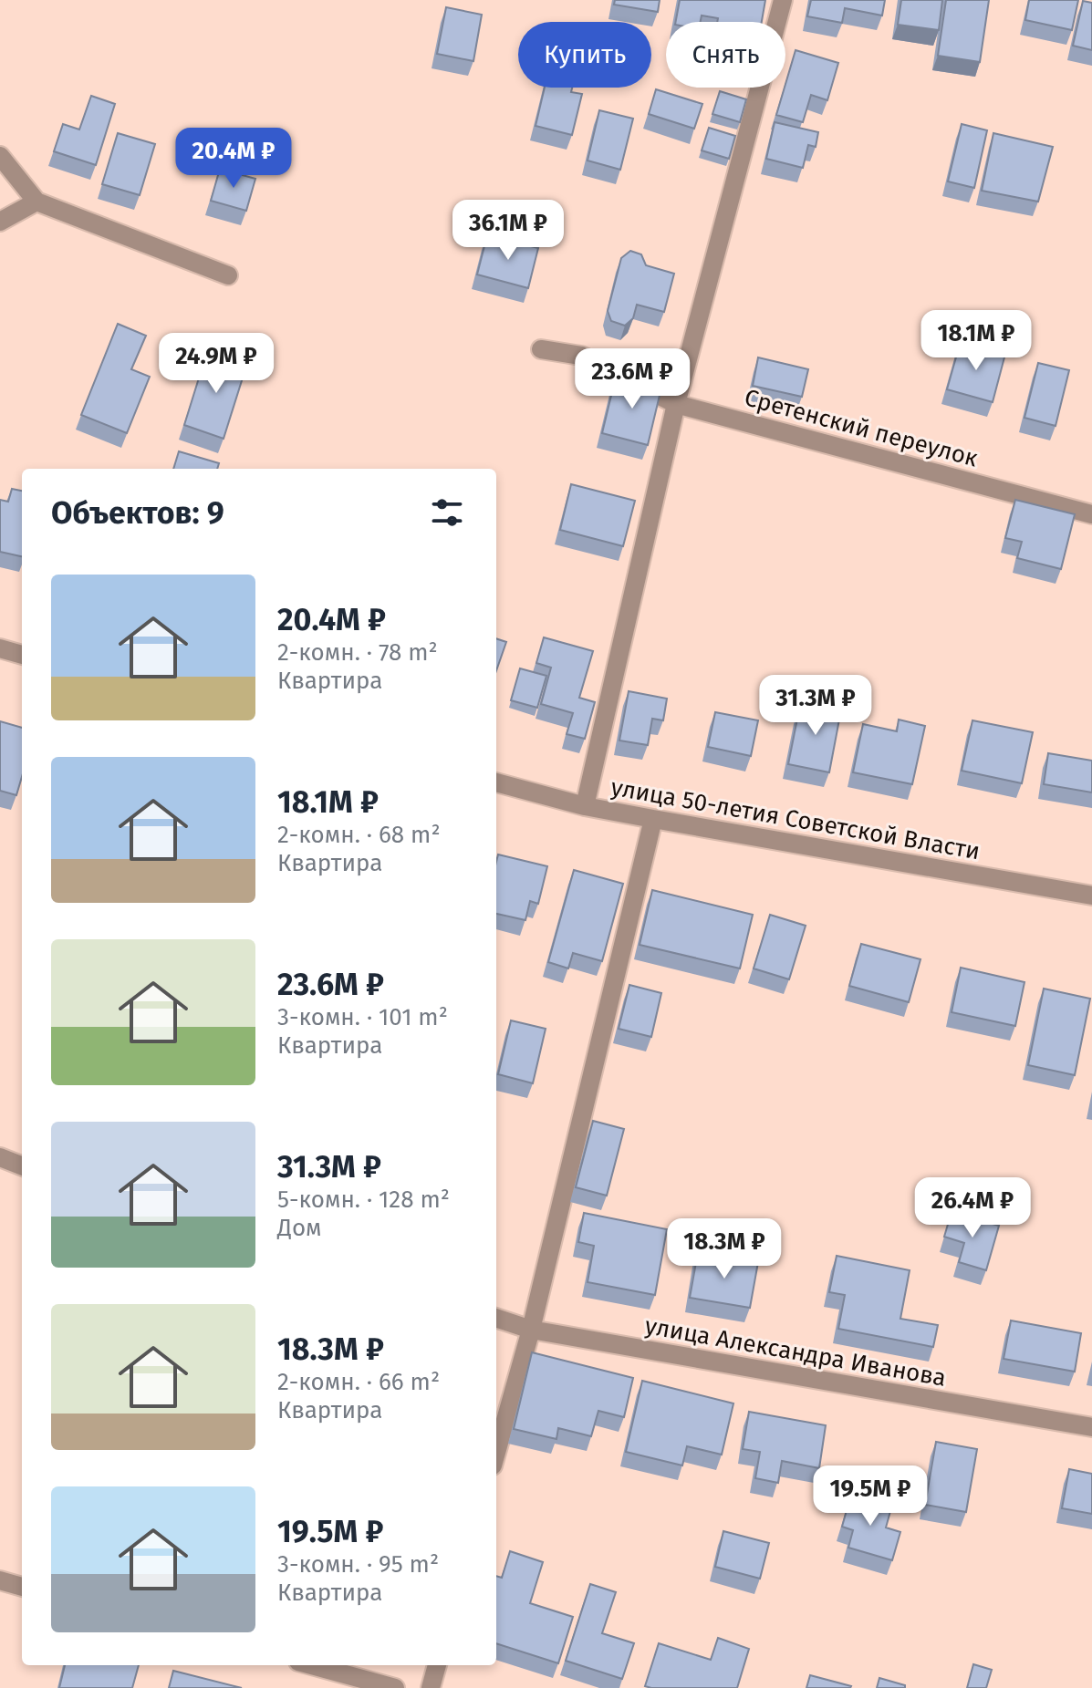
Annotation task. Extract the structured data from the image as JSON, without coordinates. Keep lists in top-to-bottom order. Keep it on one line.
{"streets":{"street":["Сретенский переулок","улица 50-летия Советской Власти","улица Александра Иванова"]},"page":{"chip":["Купить","Снять"],"price":["20.4M ₽","36.1M ₽","18.1M ₽","24.9M ₽","23.6M ₽","31.3M ₽","26.4M ₽","18.3M ₽","19.5M ₽"],"heading":"Объектов: 9","list":[{"name":"20.4M ₽","note":"2-комн. · 78 m² · Квартира"},{"name":"18.1M ₽","note":"2-комн. · 68 m² · Квартира"},{"name":"23.6M ₽","note":"3-комн. · 101 m² · Квартира"},{"name":"31.3M ₽","note":"5-комн. · 128 m² · Дом"},{"name":"18.3M ₽","note":"2-комн. · 66 m² · Квартира"},{"name":"19.5M ₽","note":"3-комн. · 95 m² · Квартира"}]}}
